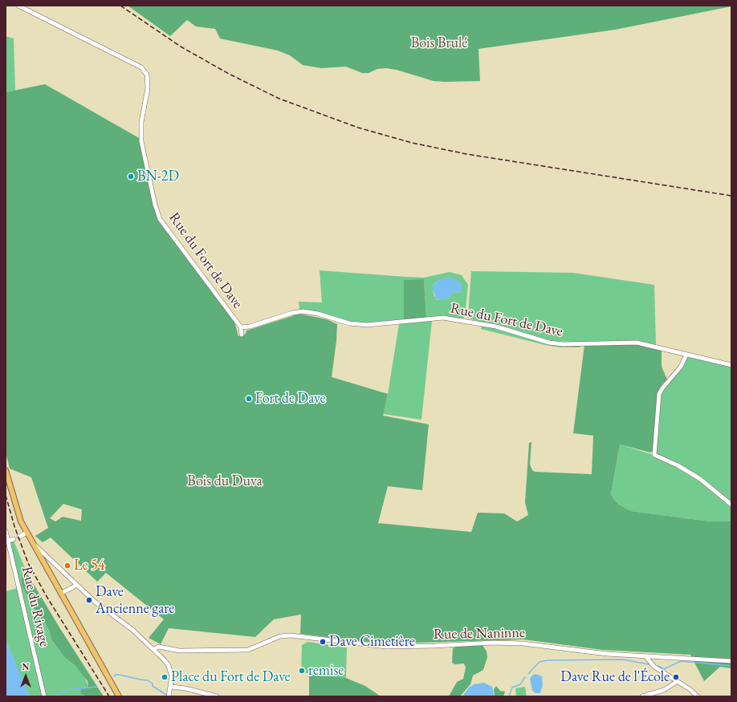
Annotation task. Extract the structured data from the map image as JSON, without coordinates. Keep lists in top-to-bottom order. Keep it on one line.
{"streets":{"street":["Rue du Fort de Dave","Rue du Rivage","Rue de Naninne"]},"parks":["Bois Brulé","Bois du Duva"],"places":["BN-2D","Fort de Dave","Le 54","Dave Ancienne gare","Dave Cimetière","remise","Place du Fort de Dave","Dave Rue de l'École"],"north":"top"}
